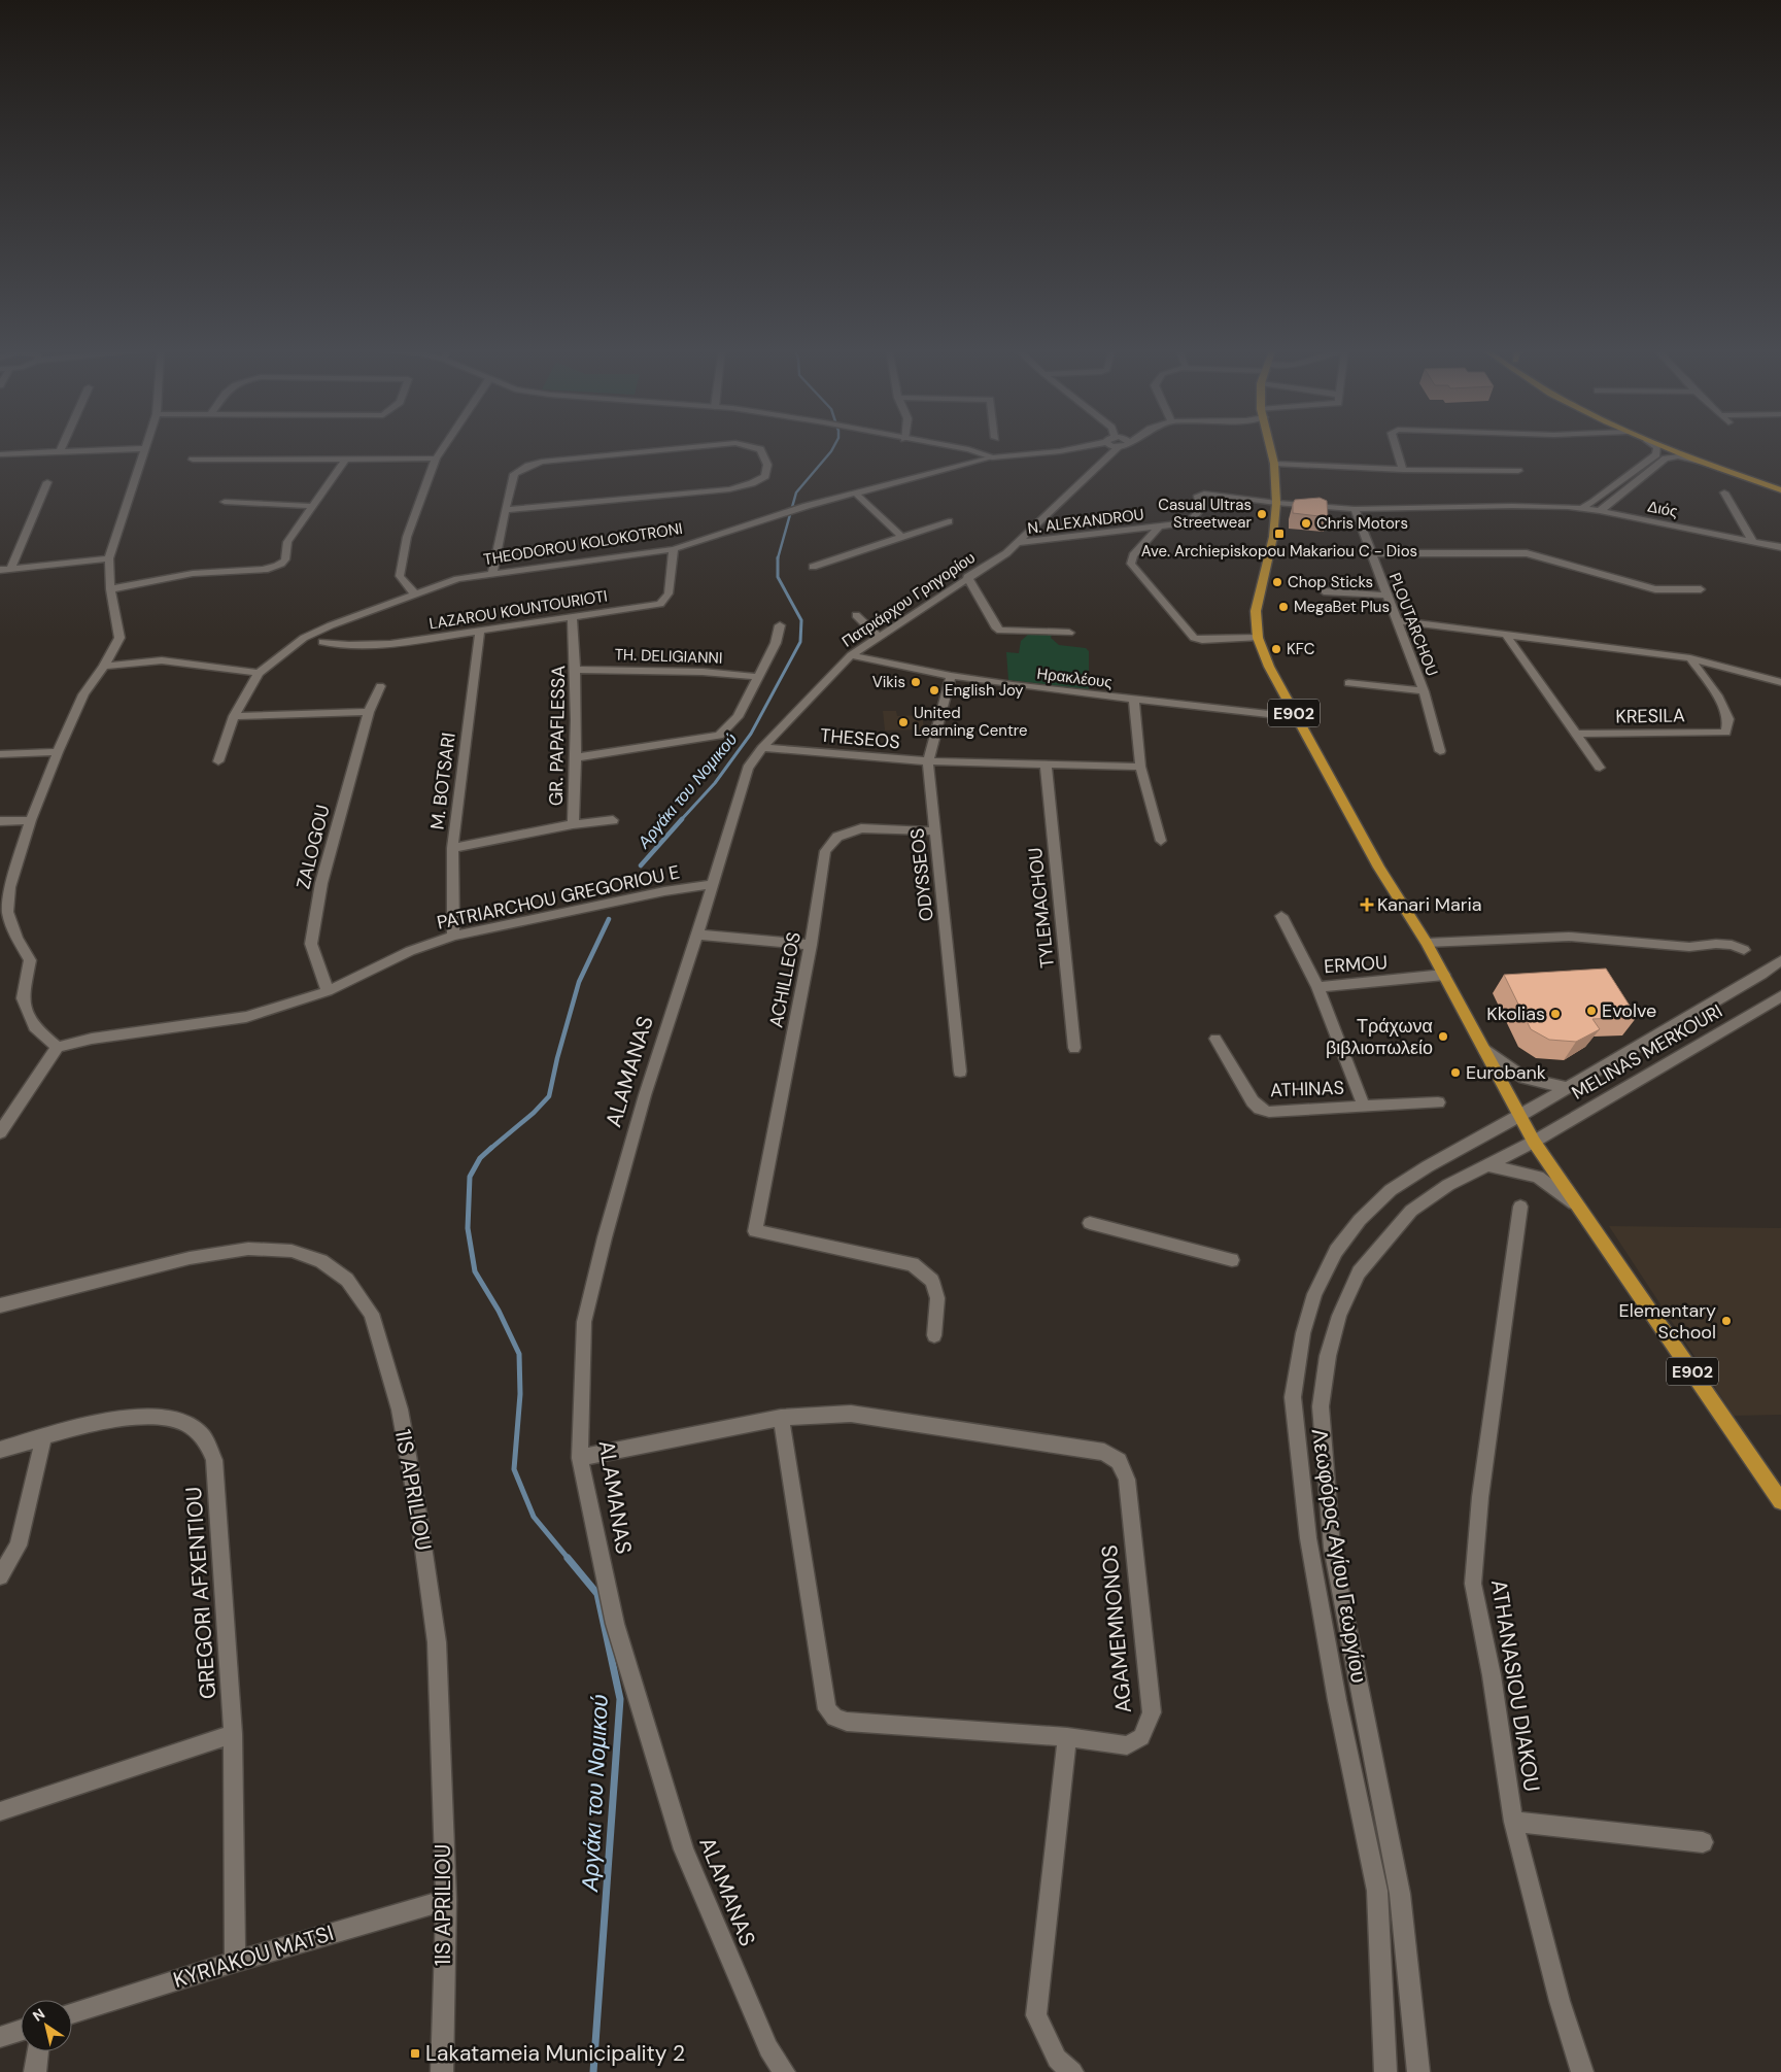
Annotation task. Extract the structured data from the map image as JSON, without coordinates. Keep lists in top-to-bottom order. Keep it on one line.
{"streets":{"main road":["E902"],"street":["Διός","N. ALEXANDROU","THEODOROU KOLOKOTRONI","Πατριάρχου Γρηγορίου","LAZAROU KOUNTOURIOTI","PLOUTARCHOU","TH. DELIGIANNI","Ηρακλέους","KRESILA","GR. PAPAFLESSA","THESEOS","M. BOTSARI","ZALOGOU","ODYSSEOS","PATRIARCHOU GREGORIOU E","TYLEMACHOU","ERMOU","ACHILLEOS","MELINAS MERKOURI","ALAMANAS","ATHINAS","1IS APRILIOU","Λεωφόρος Αγίου Γεωργίου","GREGORI AFXENTIOU","AGAMEMNONOS","ATHANASIOU DIAKOU","KYRIAKOU MATSI"]},"crossings":[["Διός","N. ALEXANDROU"],["Διός","PLOUTARCHOU"],["Διός","E902"],["N. ALEXANDROU","Πατριάρχου Γρηγορίου"],["N. ALEXANDROU","E902"],["THEODOROU KOLOKOTRONI","LAZAROU KOUNTOURIOTI"],["Πατριάρχου Γρηγορίου","Ηρακλέους"],["Πατριάρχου Γρηγορίου","THESEOS"],["Πατριάρχου Γρηγορίου","PATRIARCHOU GREGORIOU E"],["Πατριάρχου Γρηγορίου","ALAMANAS"],["LAZAROU KOUNTOURIOTI","GR. PAPAFLESSA"],["LAZAROU KOUNTOURIOTI","M. BOTSARI"],["TH. DELIGIANNI","GR. PAPAFLESSA"],["Ηρακλέους","E902"],["Ηρακλέους","ODYSSEOS"],["E902","ERMOU"],["E902","MELINAS MERKOURI"],["E902","Λεωφόρος Αγίου Γεωργίου"],["GR. PAPAFLESSA","M. BOTSARI"],["THESEOS","ODYSSEOS"],["THESEOS","TYLEMACHOU"],["M. BOTSARI","PATRIARCHOU GREGORIOU E"],["ZALOGOU","PATRIARCHOU GREGORIOU E"],["ODYSSEOS","ACHILLEOS"],["PATRIARCHOU GREGORIOU E","ALAMANAS"],["MELINAS MERKOURI","Λεωφόρος Αγίου Γεωργίου"],["ALAMANAS","AGAMEMNONOS"],["1IS APRILIOU","KYRIAKOU MATSI"],["GREGORI AFXENTIOU","KYRIAKOU MATSI"]],"water":["Αργάκι του Νομικού"],"places":{"other":["Casual Ultras Streetwear","Chris Motors","Chop Sticks","MegaBet Plus","KFC","Vikis","English Joy","United Learning Centre","Evolve","Kkolias","Τράχωνα βιβλιοπωλείο","Eurobank","Elementary School"],"transit":["Ave. Archiepiskopou Makariou C - Dios","Lakatameia Municipality 2"],"health":["Kanari Maria"]},"north":"top left"}
